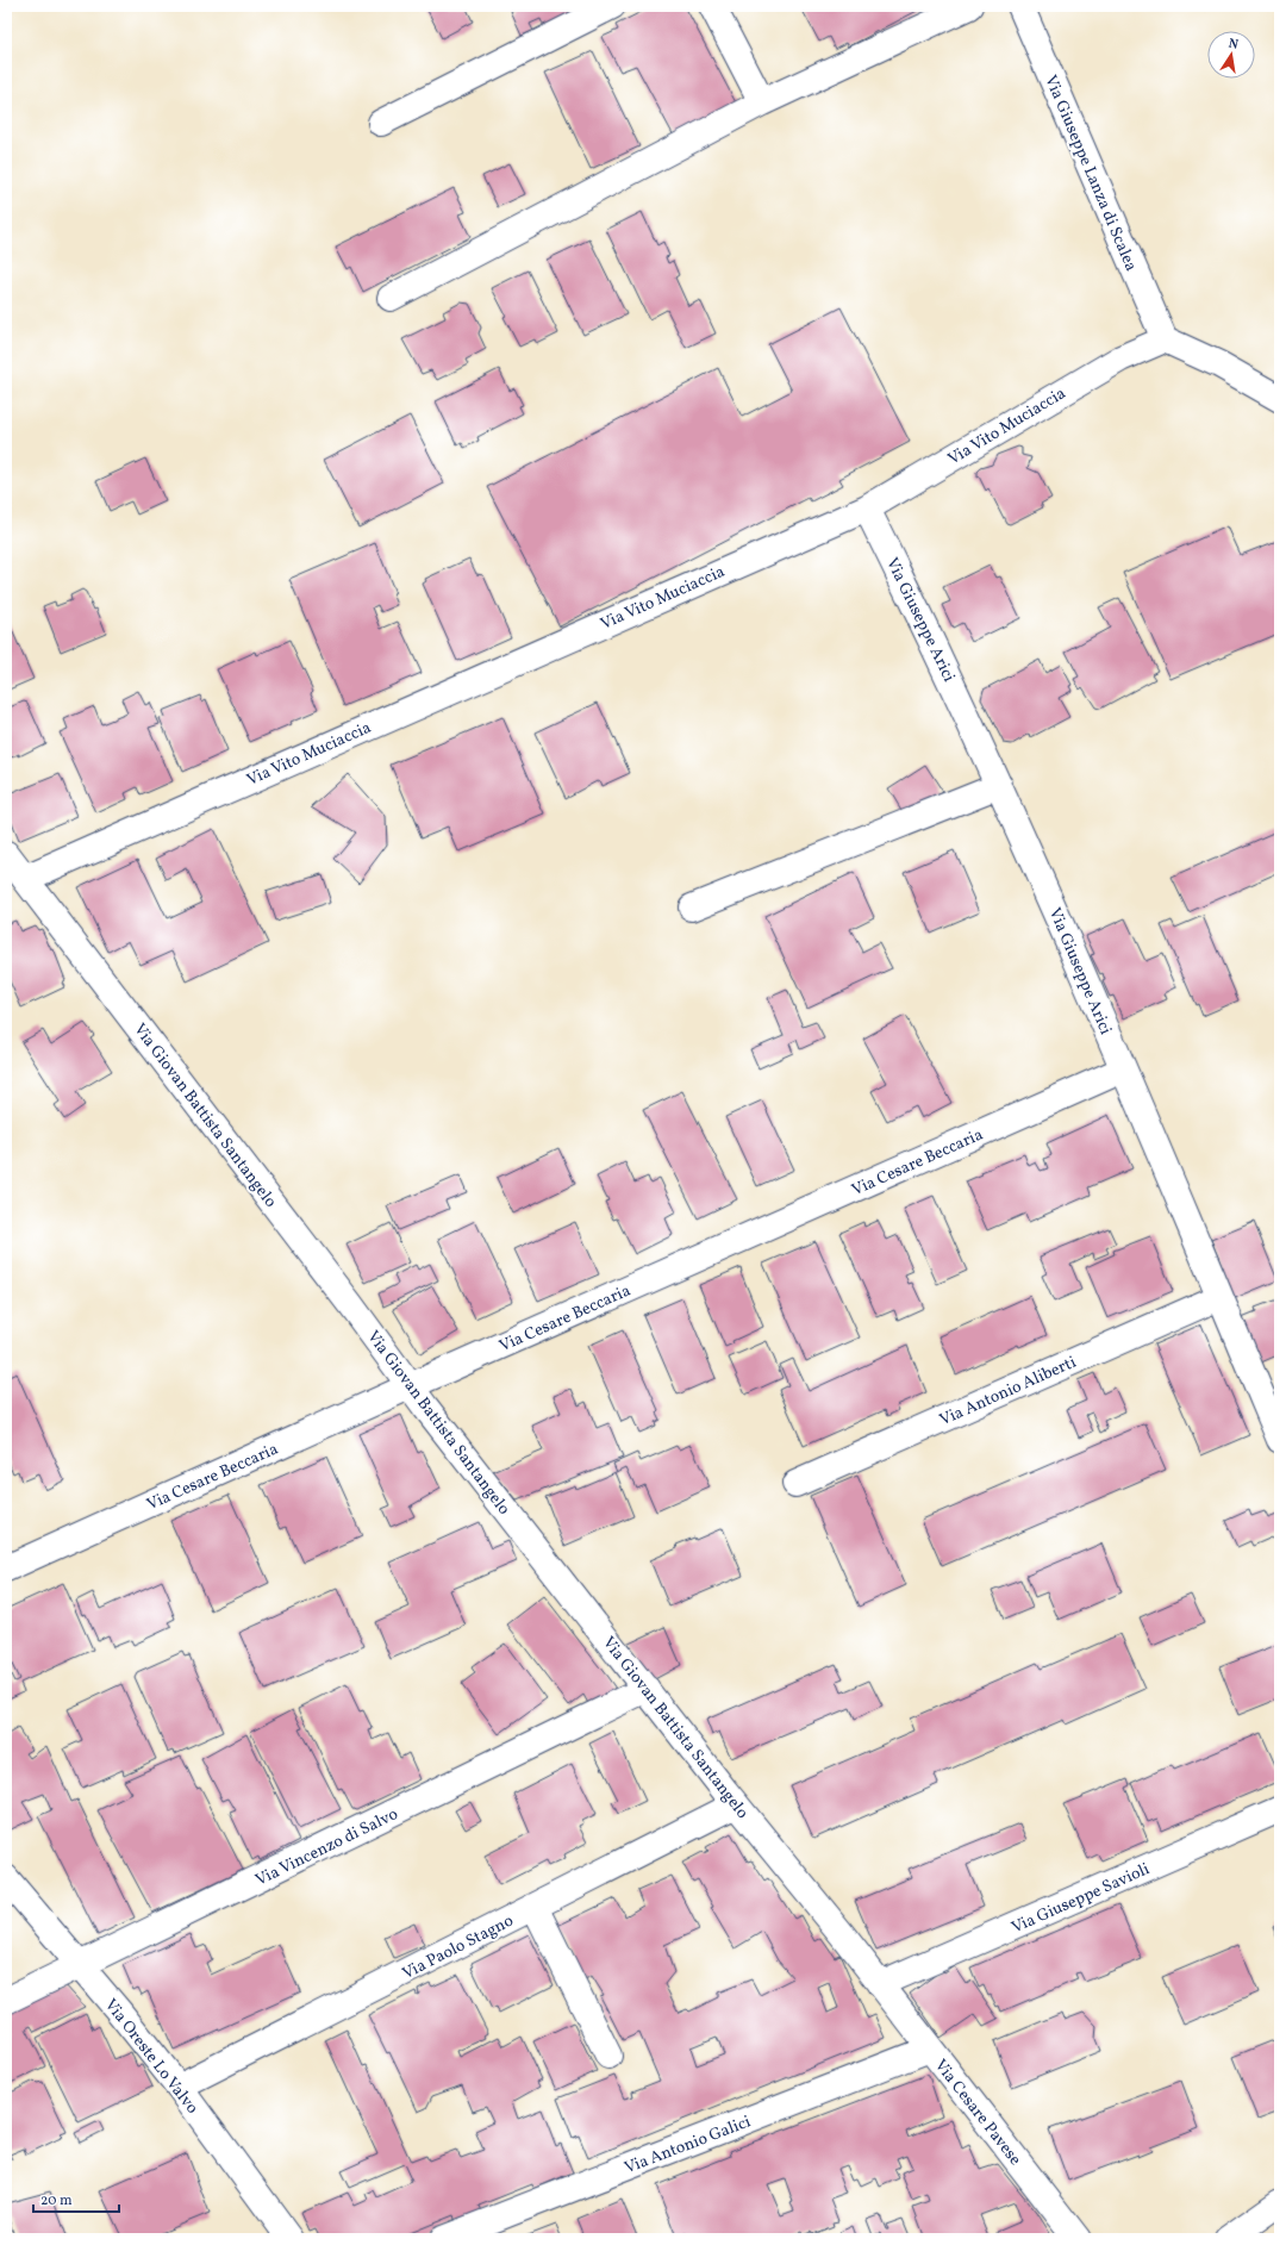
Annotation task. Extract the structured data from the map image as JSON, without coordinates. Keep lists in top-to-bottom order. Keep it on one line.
{"streets":{"street":["Via Giuseppe Lanza di Scalea","Via Vito Muciaccia","Via Giuseppe Arici","Via Giovan Battista Santangelo","Via Cesare Beccaria","Via Antonio Aliberti","Via Vincenzo di Salvo","Via Giuseppe Savioli","Via Paolo Stagno","Via Oreste Lo Valvo","Via Cesare Pavese","Via Antonio Galici"]},"crossings":[["Via Giuseppe Lanza di Scalea","Via Vito Muciaccia"],["Via Vito Muciaccia","Via Giuseppe Arici"],["Via Vito Muciaccia","Via Giovan Battista Santangelo"],["Via Giuseppe Arici","Via Cesare Beccaria"],["Via Giuseppe Arici","Via Antonio Aliberti"],["Via Giovan Battista Santangelo","Via Cesare Beccaria"],["Via Giovan Battista Santangelo","Via Vincenzo di Salvo"],["Via Giovan Battista Santangelo","Via Giuseppe Savioli"],["Via Giovan Battista Santangelo","Via Paolo Stagno"],["Via Giovan Battista Santangelo","Via Cesare Pavese"],["Via Vincenzo di Salvo","Via Oreste Lo Valvo"],["Via Giuseppe Savioli","Via Cesare Pavese"],["Via Paolo Stagno","Via Oreste Lo Valvo"],["Via Cesare Pavese","Via Antonio Galici"]],"scale_bar":"20 m","north":"top"}
